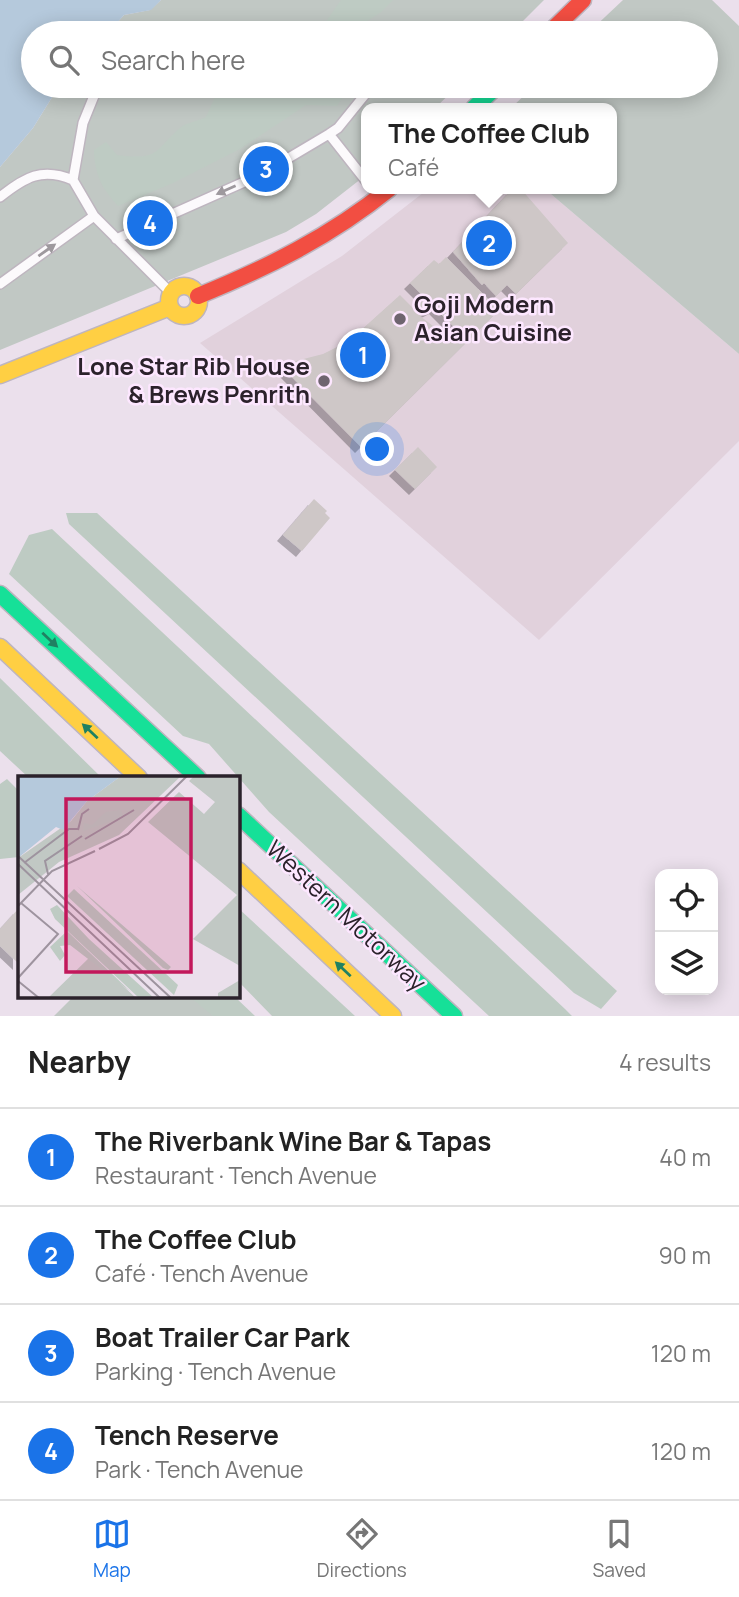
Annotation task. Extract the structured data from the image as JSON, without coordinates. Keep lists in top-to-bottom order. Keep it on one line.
{"streets":{"main road":["Western Motorway"]},"places":["Goji Modern Asian Cuisine","Lone Star Rib House & Brews Penrith"],"page":{"search":"Search here","popup":["The Coffee Club","Café"],"pins":["3","4","2","1"],"heading":["Nearby","4 results"],"list":[{"mark":"1","name":"The Riverbank Wine Bar & Tapas","note":"Restaurant · Tench Avenue","value":"40 m"},{"mark":"2","name":"The Coffee Club","note":"Café · Tench Avenue","value":"90 m"},{"mark":"3","name":"Boat Trailer Car Park","note":"Parking · Tench Avenue","value":"120 m"},{"mark":"4","name":"Tench Reserve","note":"Park · Tench Avenue","value":"120 m"}],"nav":["Map","Directions","Saved"]}}
